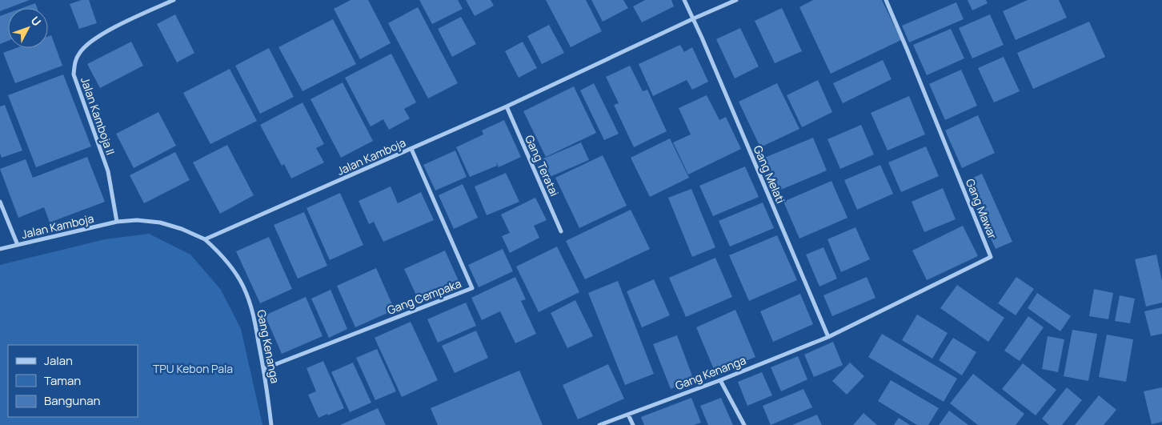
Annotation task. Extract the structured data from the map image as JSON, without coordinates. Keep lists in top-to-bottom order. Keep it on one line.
{"streets":{"street":["Jalan Kamboja II","Jalan Kamboja","Gang Teratai","Gang Melati","Gang Mawar","Gang Cempaka","Gang Kenanga"]},"crossings":[["Jalan Kamboja II","Jalan Kamboja"],["Jalan Kamboja","Gang Teratai"],["Jalan Kamboja","Gang Melati"],["Jalan Kamboja","Gang Cempaka"],["Jalan Kamboja","Gang Kenanga"],["Gang Melati","Gang Mawar"],["Gang Melati","Gang Kenanga"],["Gang Mawar","Gang Kenanga"],["Gang Cempaka","Gang Kenanga"]],"parks":["TPU Kebon Pala"],"legend":["Jalan","Taman","Bangunan"],"north":"top right"}
